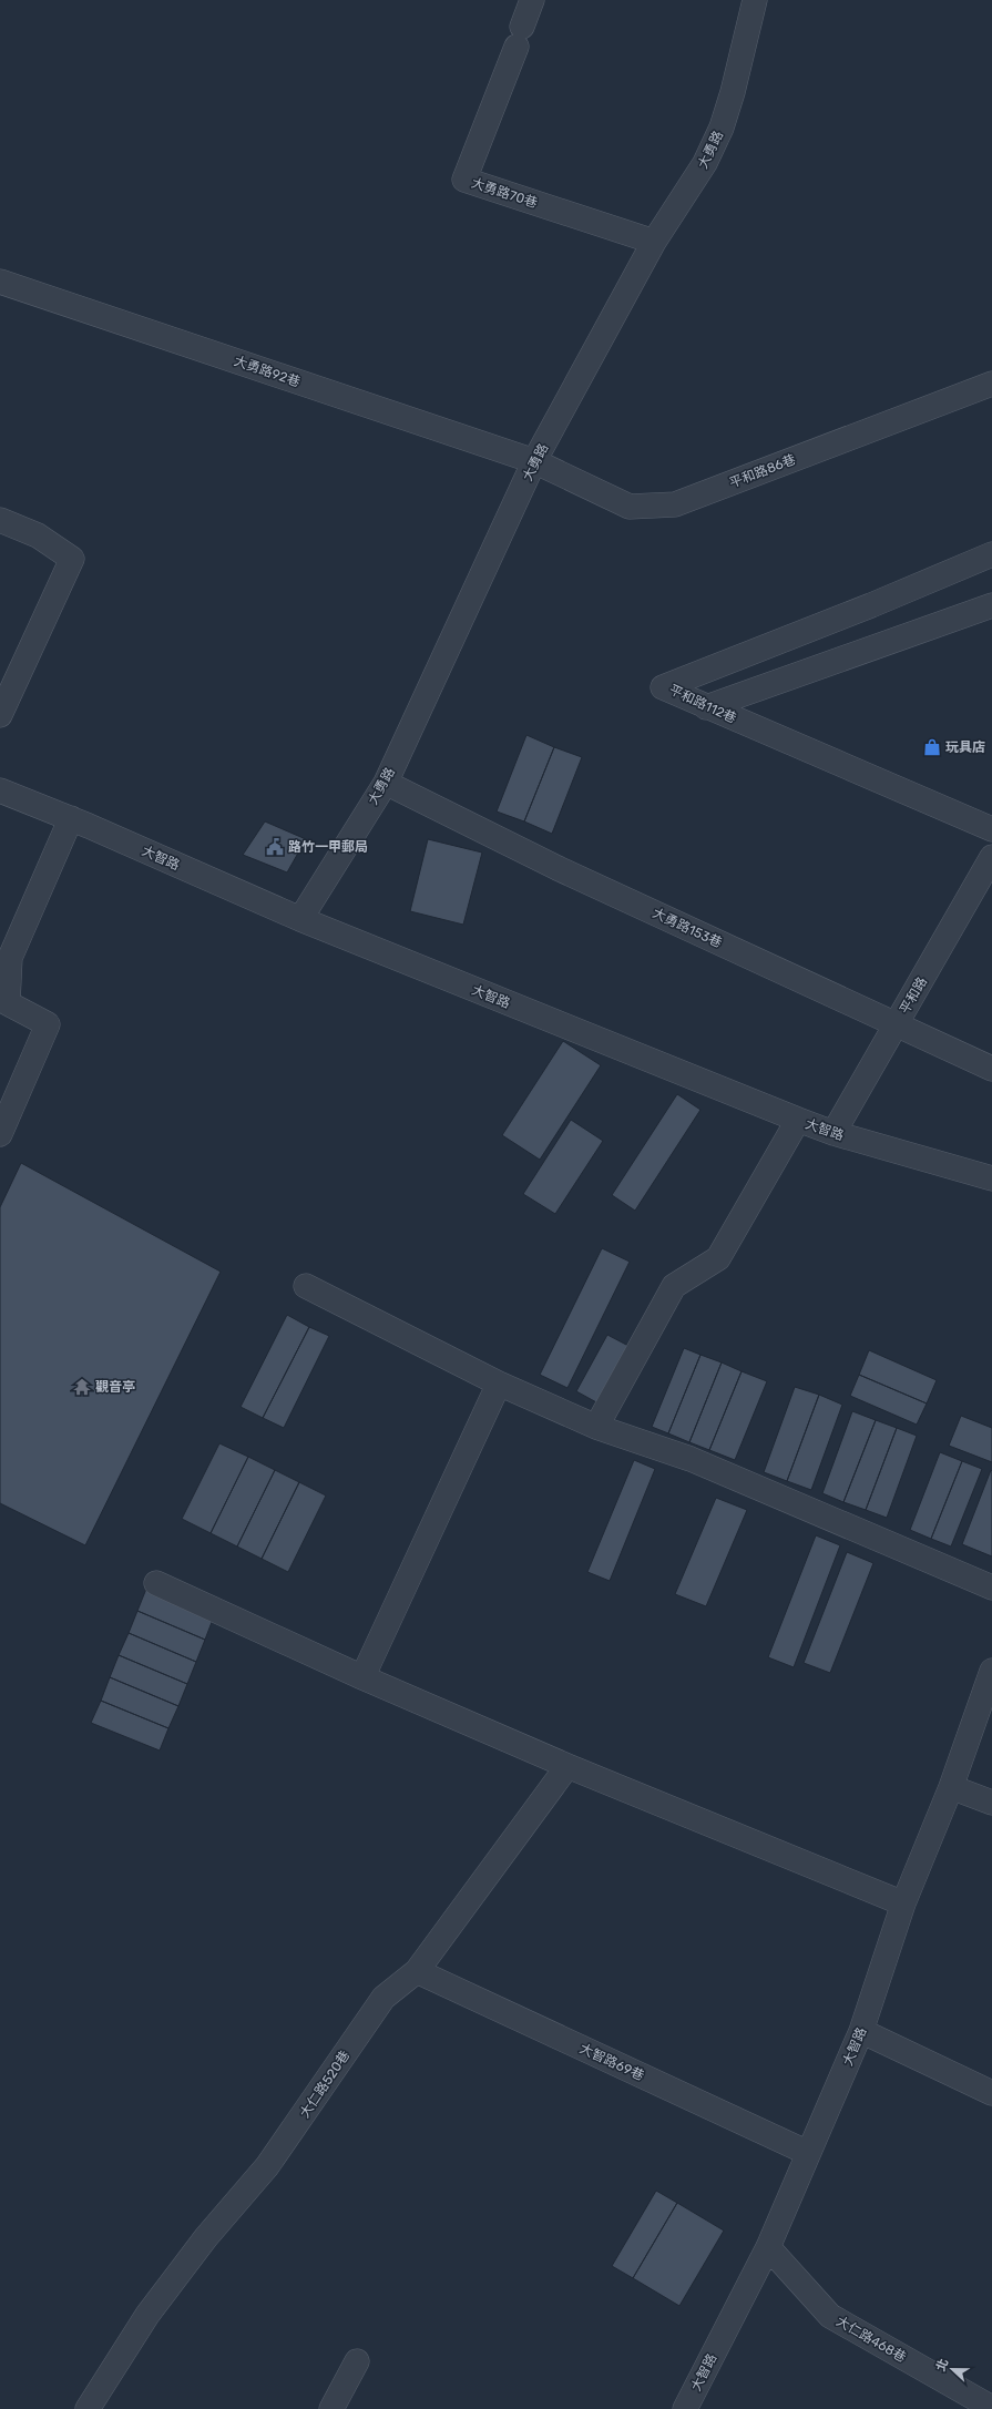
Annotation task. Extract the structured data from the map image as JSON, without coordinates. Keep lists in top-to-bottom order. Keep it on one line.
{"streets":{"street":["大勇路","大勇路70巷","大勇路92巷","平和路86巷","平和路112巷","大智路","大勇路153巷","平和路","大智路69巷","大仁路520巷","大仁路468巷"]},"crossings":[["大勇路","大勇路70巷"],["大勇路","大勇路92巷"],["大勇路","平和路86巷"],["大勇路","大智路"],["大勇路","大勇路153巷"],["大勇路92巷","平和路86巷"],["大智路","平和路"],["大智路","大智路69巷"],["大智路","大仁路468巷"],["大勇路153巷","平和路"],["大智路69巷","大仁路520巷"]],"places":{"shop":["玩具店"],"public building":["路竹一甲郵局"],"temple":["觀音亭"]},"north":"left"}
